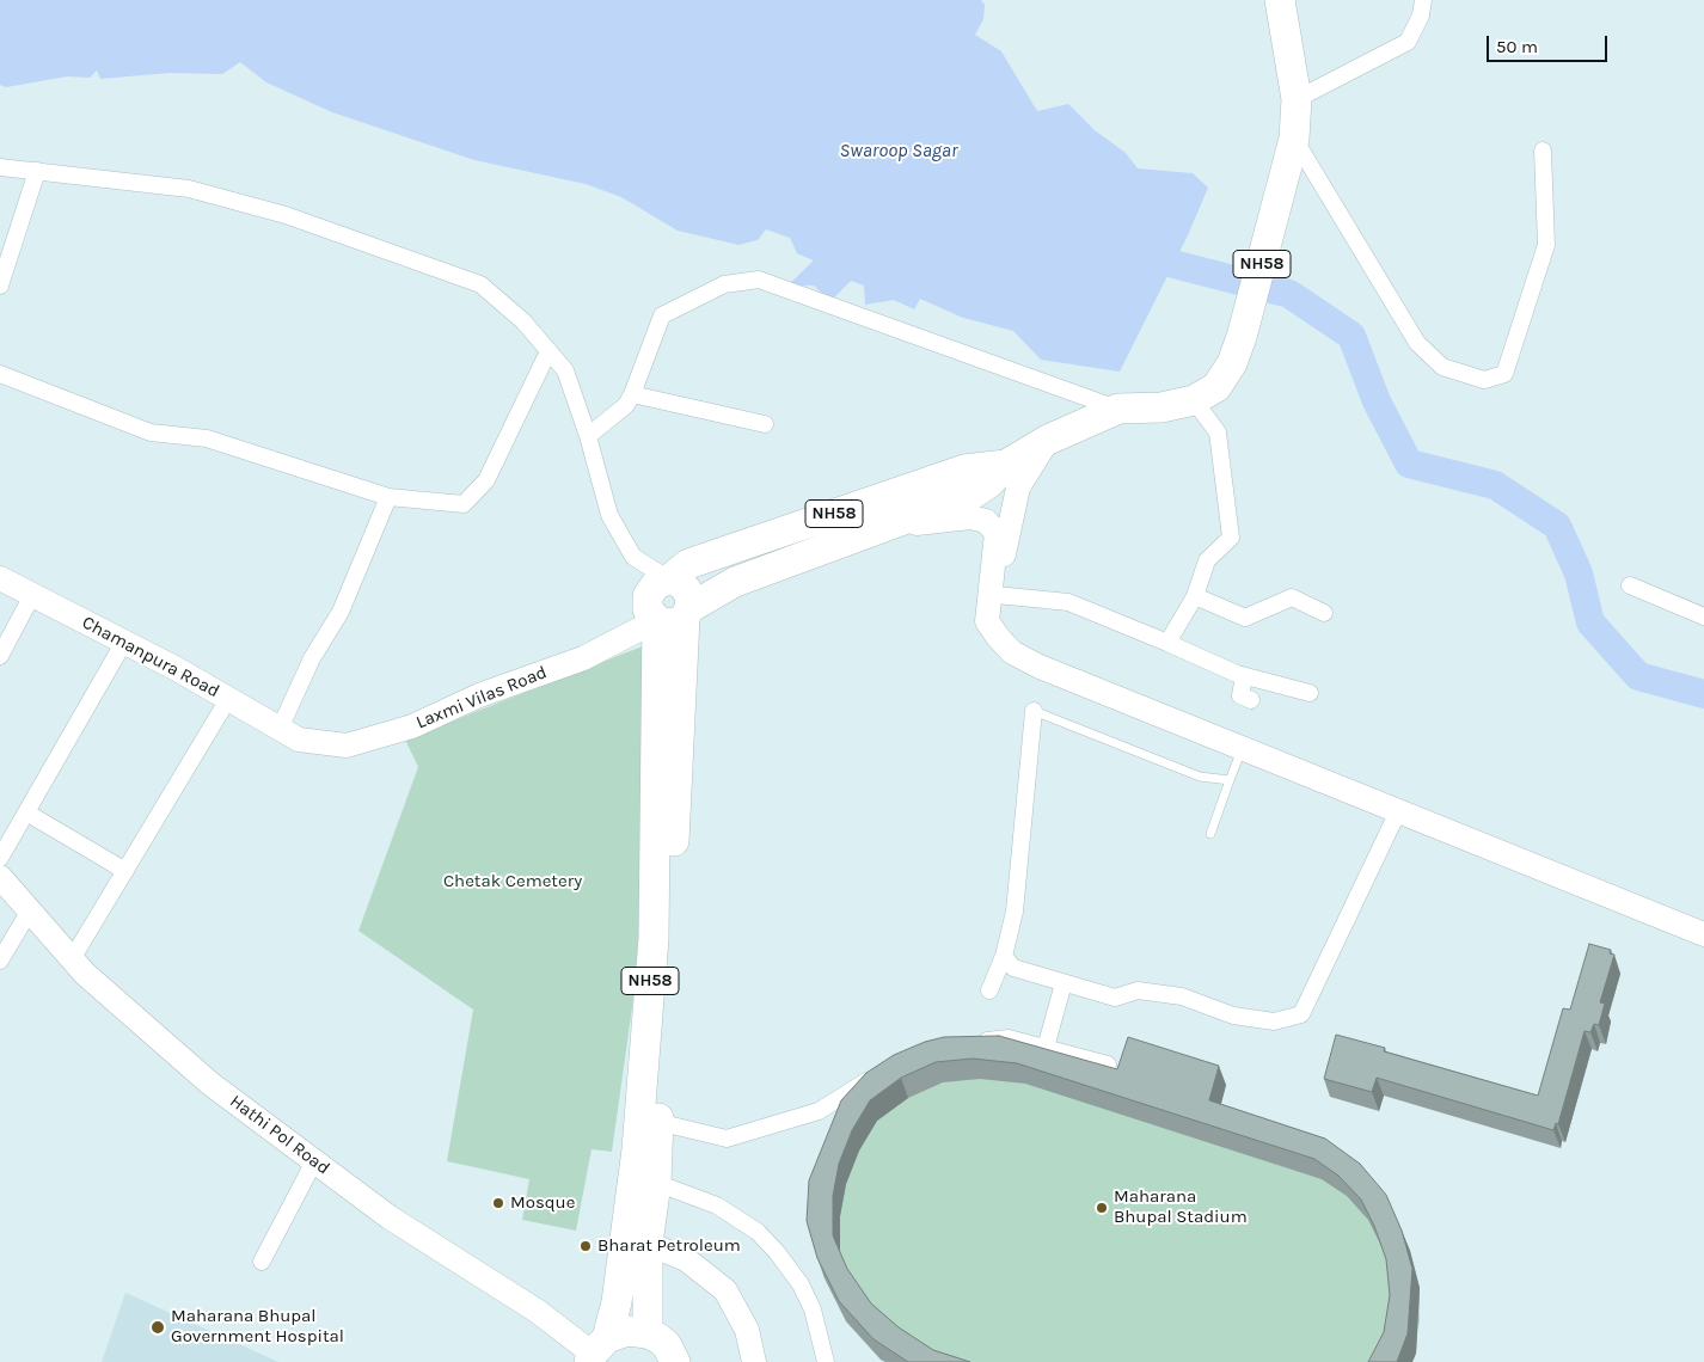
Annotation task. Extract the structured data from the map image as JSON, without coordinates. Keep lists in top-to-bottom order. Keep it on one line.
{"streets":{"highway":["NH58"],"street":["Chamanpura Road","Laxmi Vilas Road","Hathi Pol Road"]},"crossings":[["NH58","Laxmi Vilas Road"],["NH58","Hathi Pol Road"],["Chamanpura Road","Laxmi Vilas Road"]],"water":["Swaroop Sagar"],"parks":["Chetak Cemetery"],"places":["Mosque","Maharana Bhupal Stadium","Bharat Petroleum","Maharana Bhupal Government Hospital"],"scale_bar":"50 m"}
